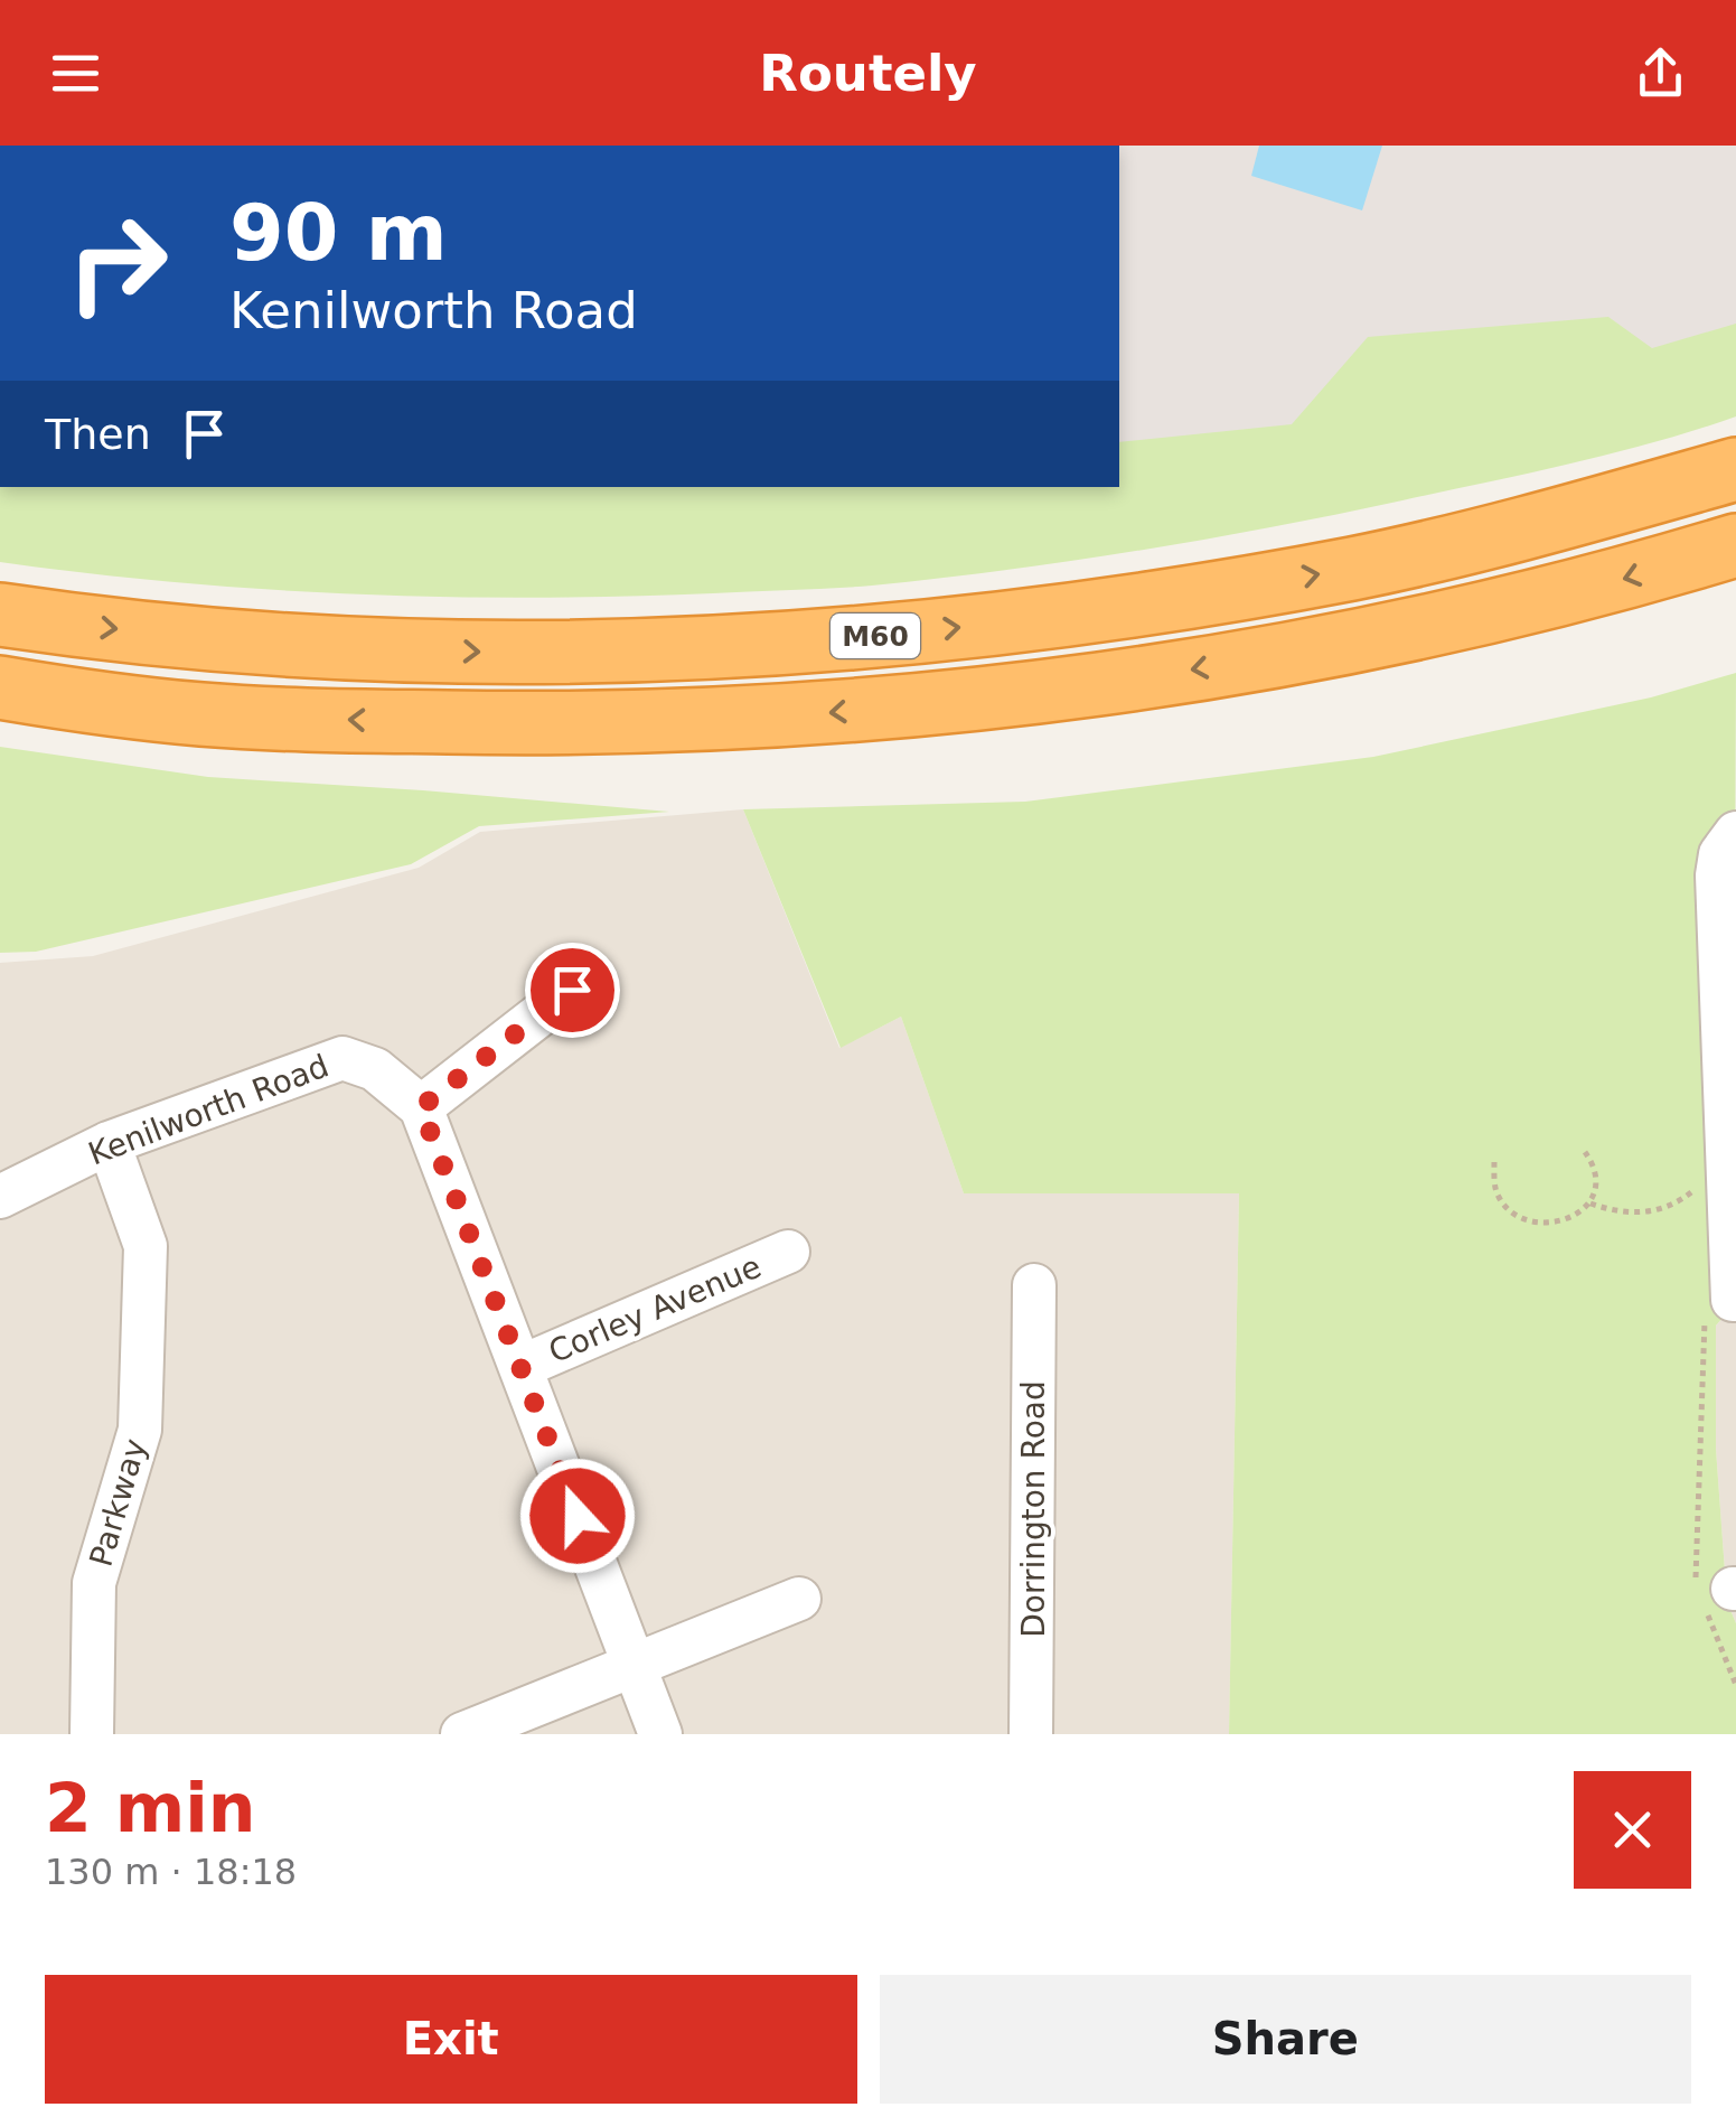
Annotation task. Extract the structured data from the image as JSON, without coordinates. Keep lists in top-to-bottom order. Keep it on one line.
{"streets":{"highway":["M60"],"street":["Kenilworth Road","Corley Avenue","Parkway","Dorrington Road"]},"crossings":[["Kenilworth Road","Parkway"]],"page":{"header":"Routely","turn":["90 m","Kenilworth Road"],"then":"Then","heading":["2 min","130 m · 18:18"],"buttons":["Exit","Share"]}}
